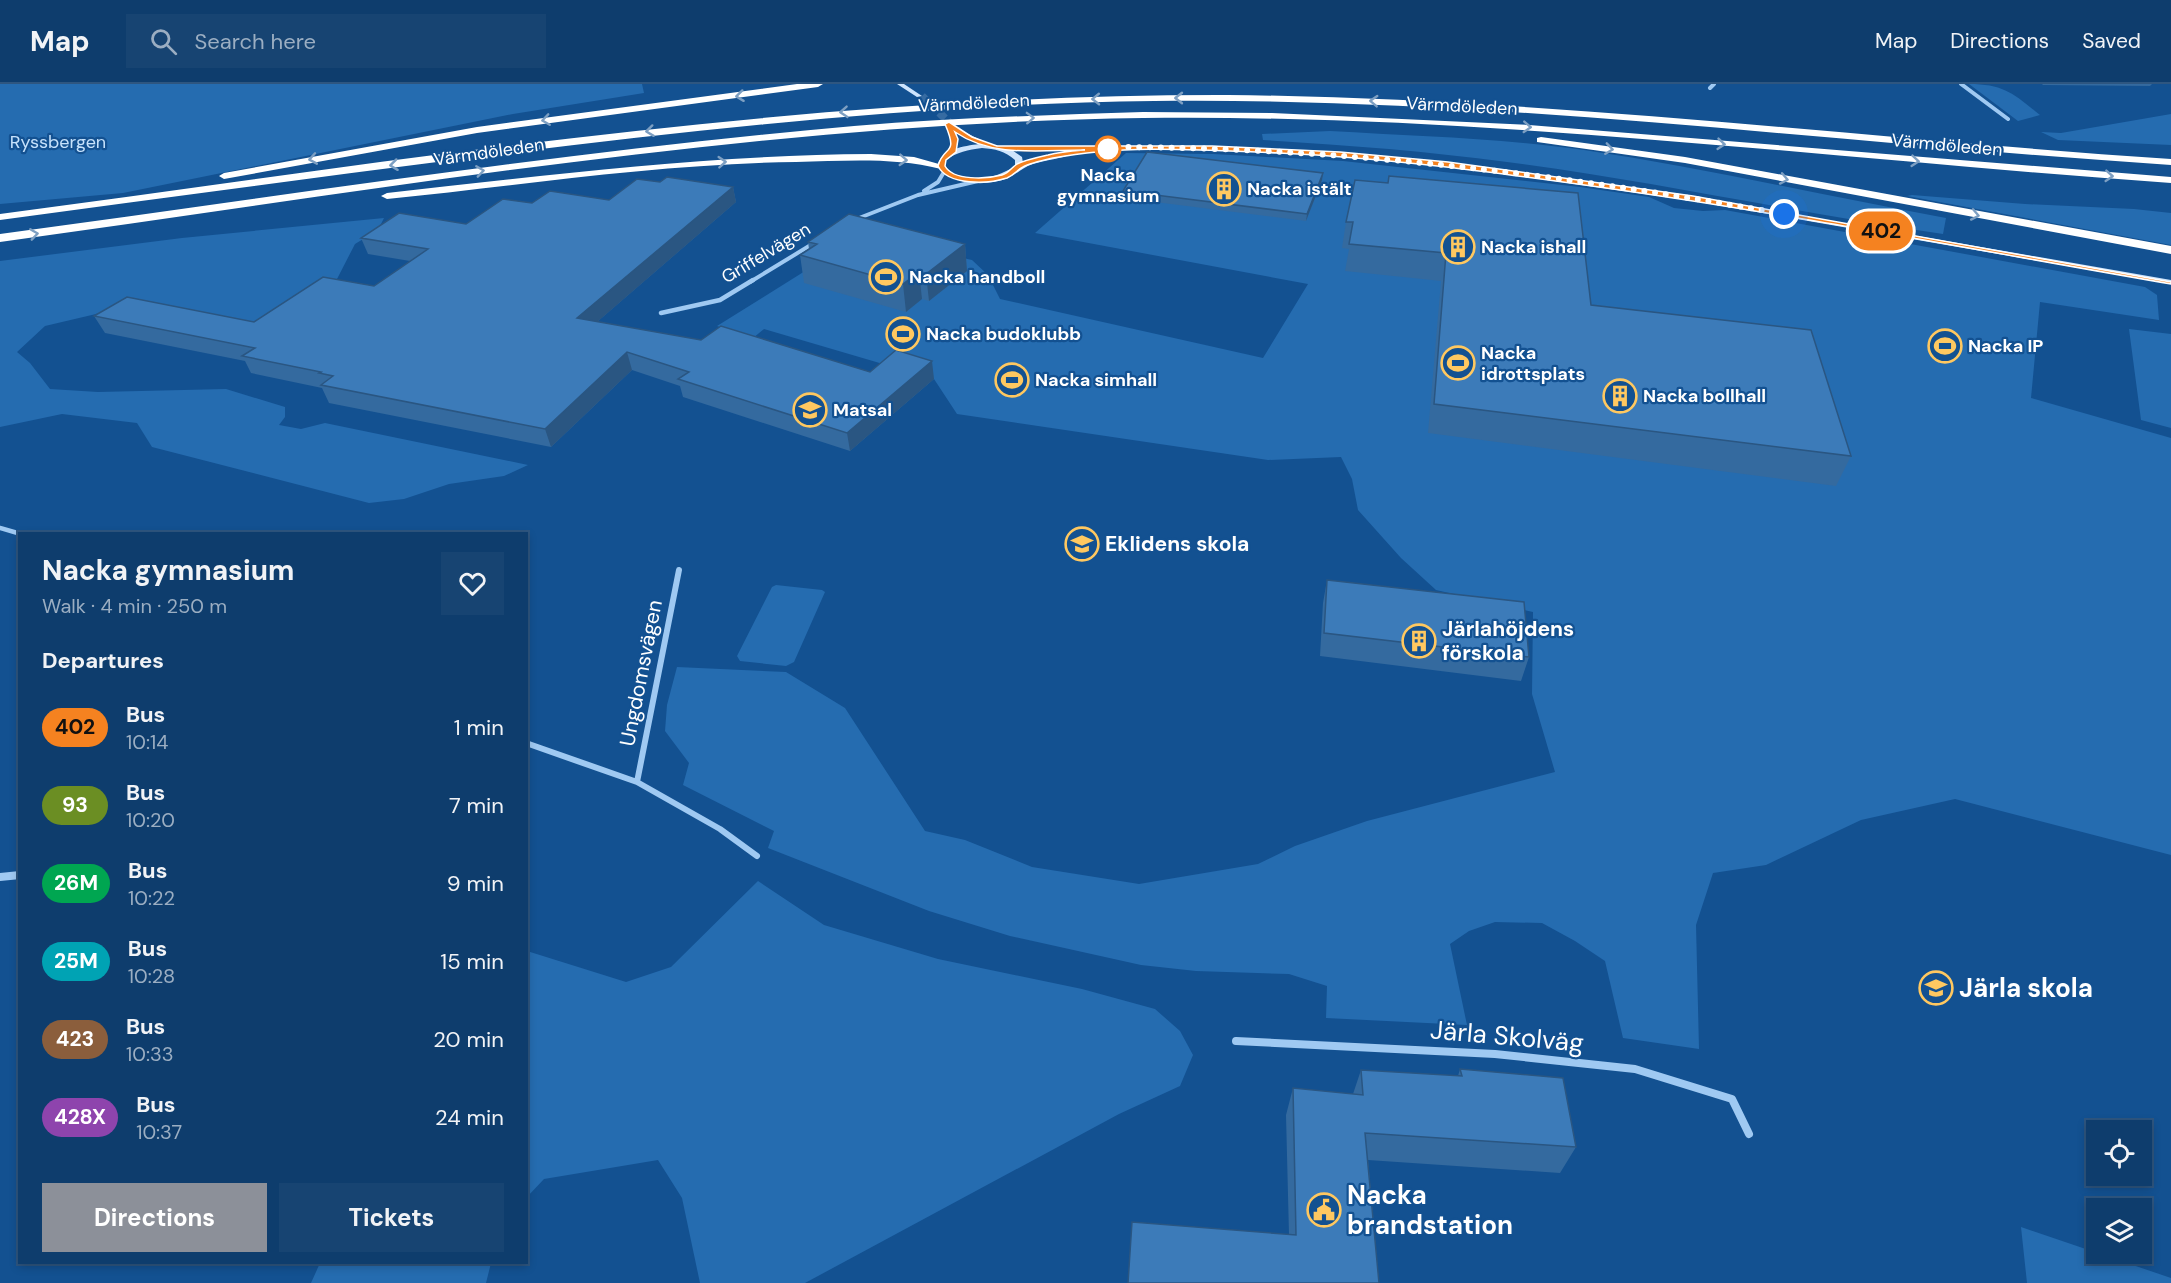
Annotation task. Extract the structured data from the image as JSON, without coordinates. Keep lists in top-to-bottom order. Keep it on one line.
{"streets":{"highway":["Värmdöleden"],"street":["Griffelvägen","Ungdomsvägen","Järla Skolväg"]},"parks":["Ryssbergen"],"places":{"other":["Nacka gymnasium"],"building":["Nacka istält","Nacka ishall","Nacka bollhall","Järlahöjdens förskola"],"sports":["Nacka handboll","Nacka budoklubb","Nacka IP","Nacka idrottsplats","Nacka simhall"],"school or university":["Matsal","Eklidens skola","Järla skola"],"public building":["Nacka brandstation"]},"lines":["bus line 402"],"page":{"header":"Map","search":"Search here","nav":["Map","Directions","Saved"],"on_map":"402","heading":[["Nacka gymnasium","Walk · 4 min · 250 m"],"Departures"],"list":[{"mark":"402","name":"Bus","note":"10:14","value":"1 min"},{"mark":"93","name":"Bus","note":"10:20","value":"7 min"},{"mark":"26M","name":"Bus","note":"10:22","value":"9 min"},{"mark":"25M","name":"Bus","note":"10:28","value":"15 min"},{"mark":"423","name":"Bus","note":"10:33","value":"20 min"},{"mark":"428X","name":"Bus","note":"10:37","value":"24 min"}],"buttons":["Directions","Tickets"]}}
